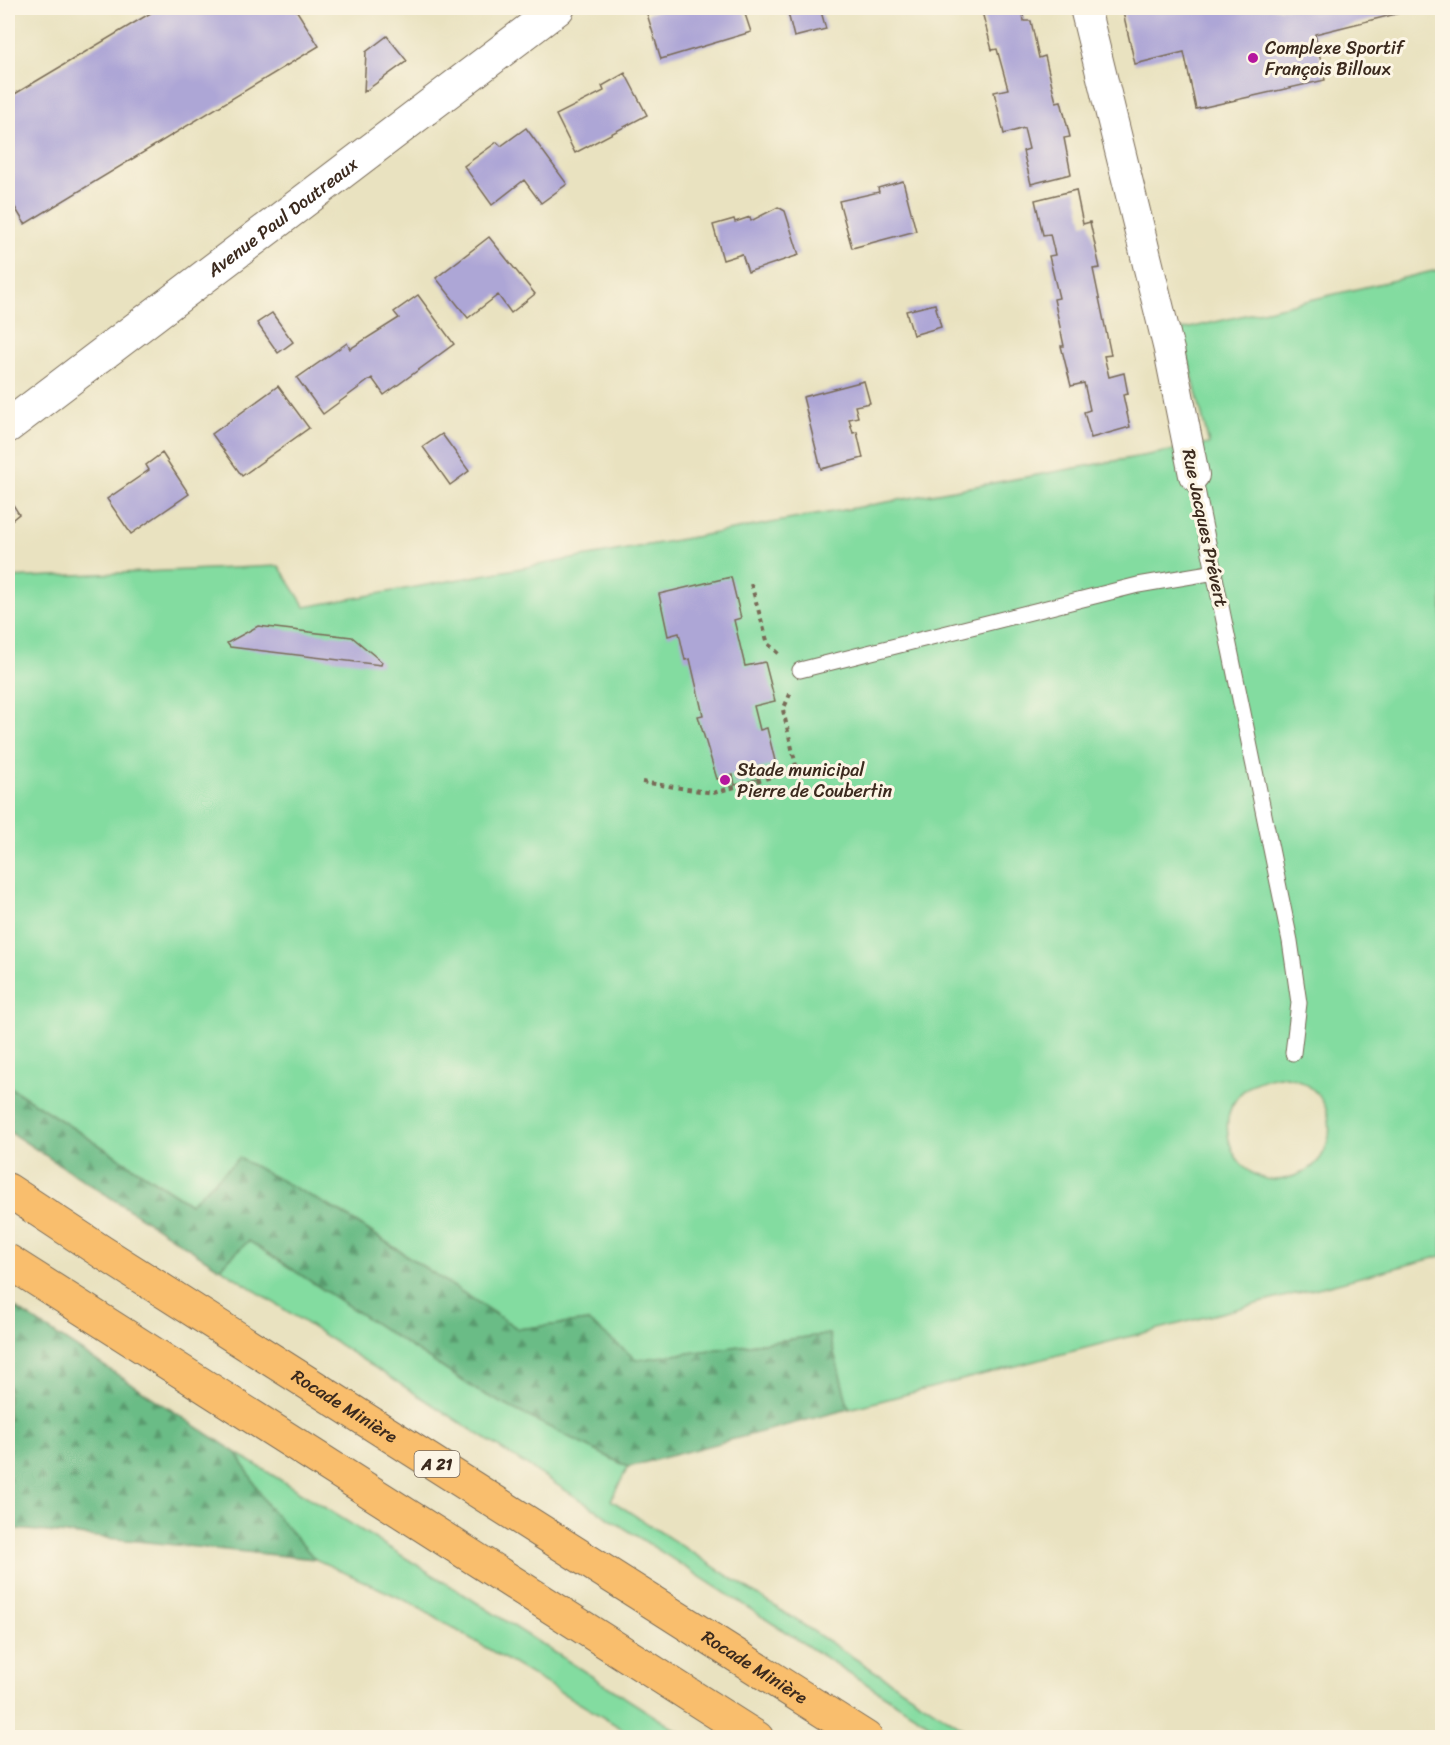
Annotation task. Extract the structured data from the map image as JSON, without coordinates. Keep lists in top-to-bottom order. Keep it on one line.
{"streets":{"highway":["Rocade Minière","A 21"],"street":["Avenue Paul Doutreaux","Rue Jacques Prévert"]},"places":["Complexe Sportif François Billoux","Stade municipal Pierre de Coubertin"]}
